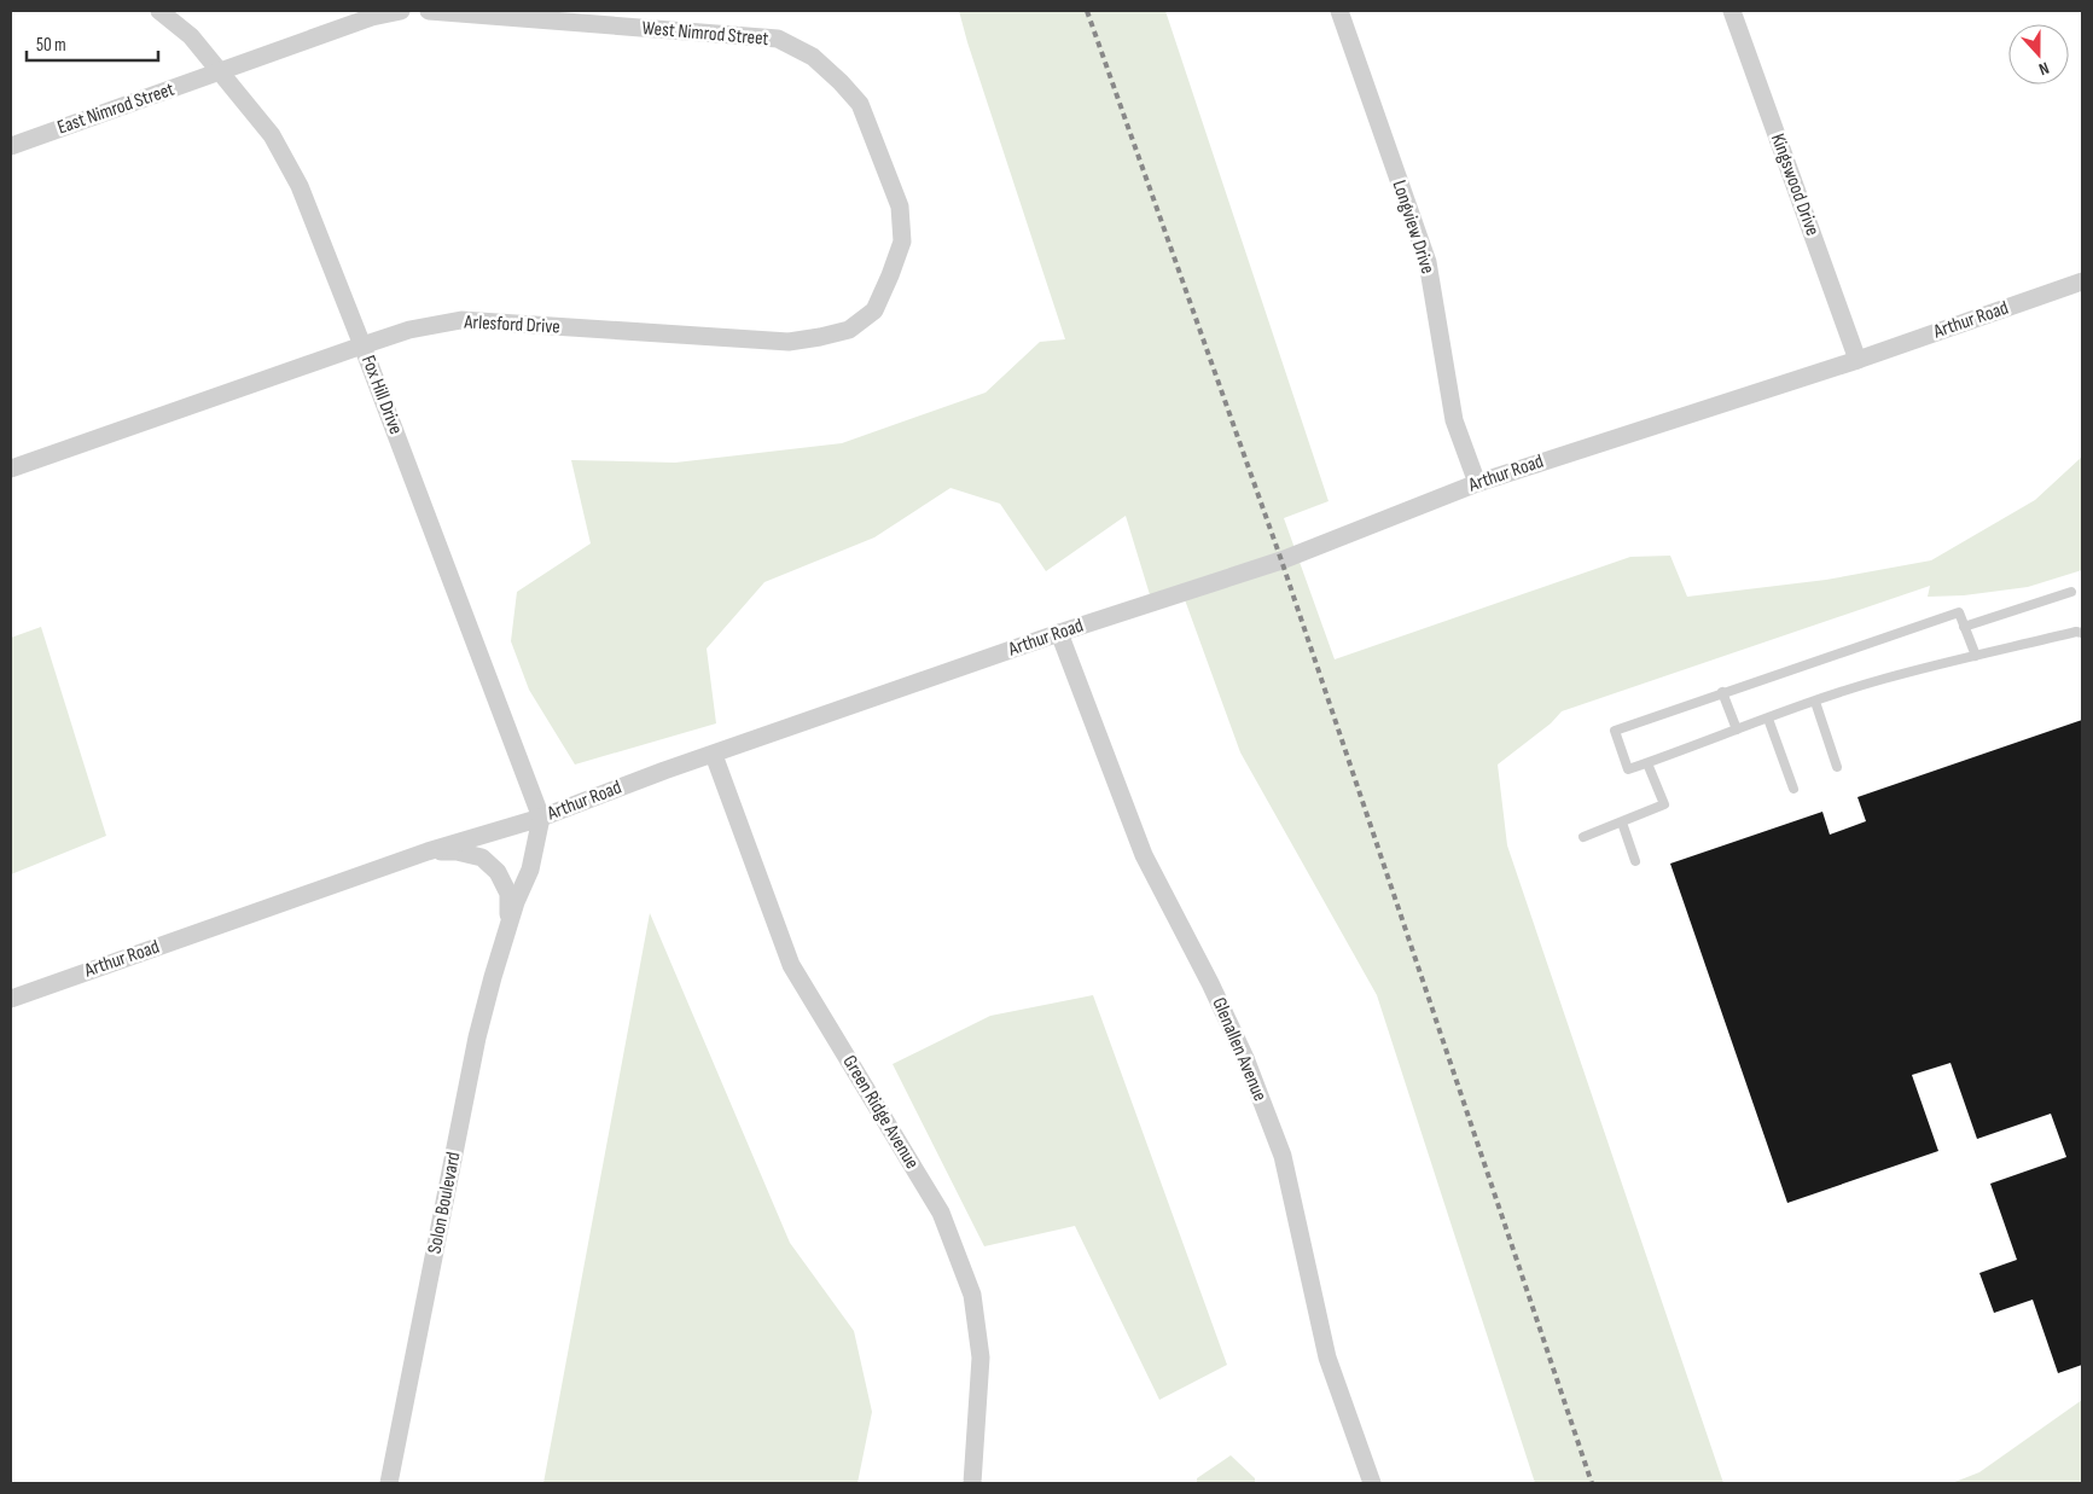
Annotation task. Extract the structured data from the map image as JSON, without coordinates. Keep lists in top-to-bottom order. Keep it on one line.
{"streets":{"street":["West Nimrod Street","East Nimrod Street","Kingswood Drive","Longview Drive","Arthur Road","Arlesford Drive","Fox Hill Drive","Glenallen Avenue","Green Ridge Avenue","Solon Boulevard"]},"crossings":[["West Nimrod Street","Arlesford Drive"],["East Nimrod Street","Fox Hill Drive"],["Kingswood Drive","Arthur Road"],["Longview Drive","Arthur Road"],["Arthur Road","Fox Hill Drive"],["Arthur Road","Glenallen Avenue"],["Arthur Road","Green Ridge Avenue"],["Arthur Road","Solon Boulevard"],["Arlesford Drive","Fox Hill Drive"],["Fox Hill Drive","Solon Boulevard"]],"scale_bar":"50 m","north":"bottom"}
